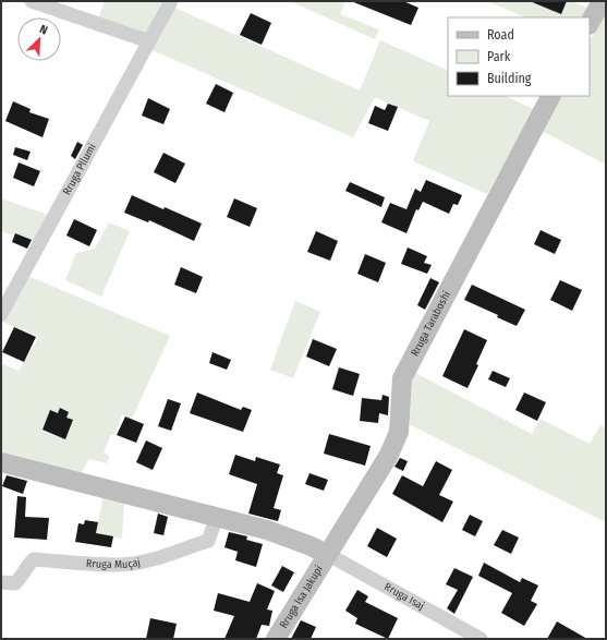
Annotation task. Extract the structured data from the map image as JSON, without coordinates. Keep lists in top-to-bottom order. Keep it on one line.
{"streets":{"street":["Rruga Pllumi","Rruga Taraboshi","Rruga Muçaj","Rruga Isa Jakupi","Rruga Isaj"]},"crossings":[["Rruga Taraboshi","Rruga Isa Jakupi"],["Rruga Taraboshi","Rruga Isaj"],["Rruga Isa Jakupi","Rruga Isaj"]],"legend":["Road","Park","Building"],"north":"top right"}
